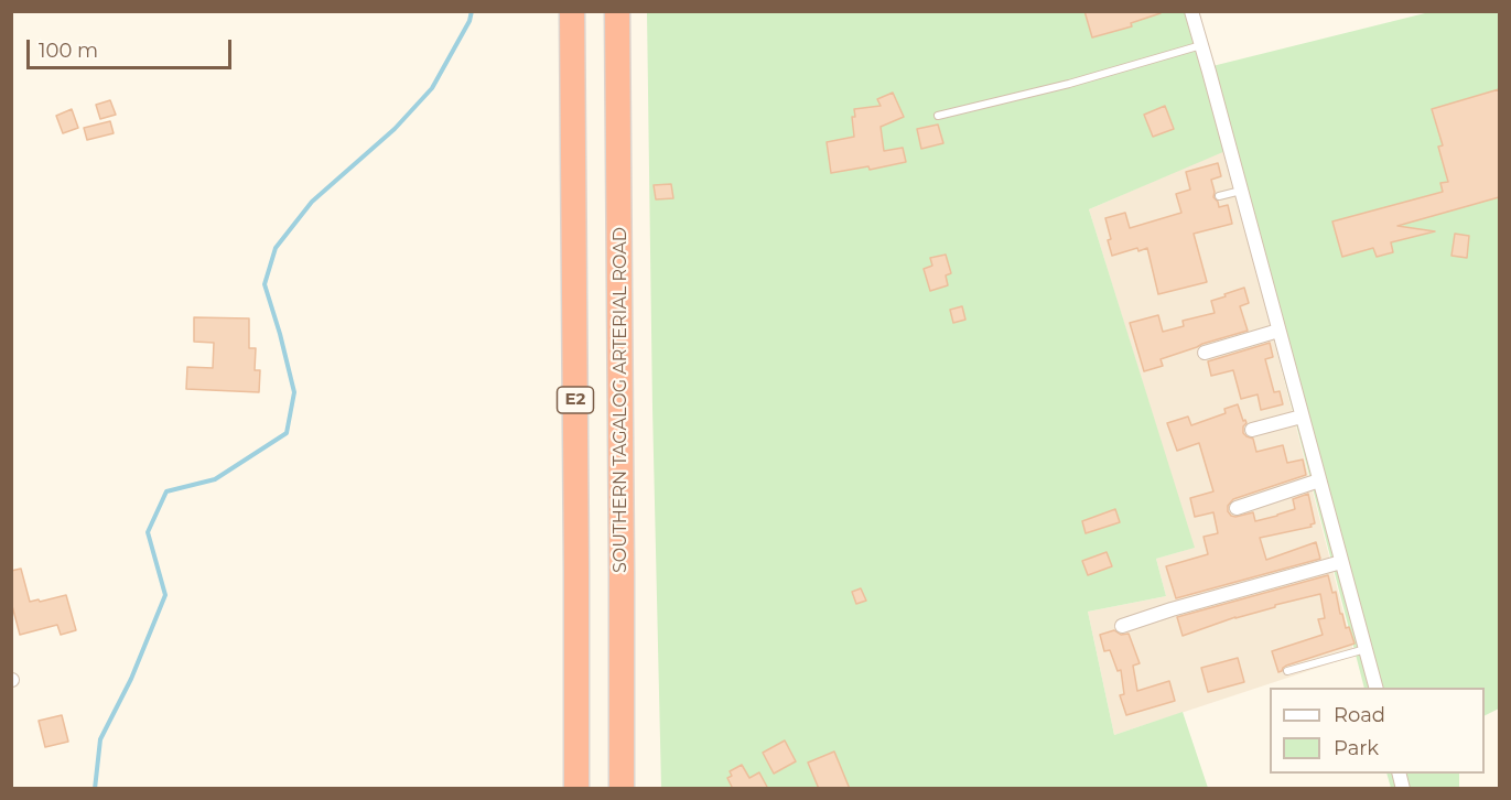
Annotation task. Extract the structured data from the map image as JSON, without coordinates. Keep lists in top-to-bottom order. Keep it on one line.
{"streets":{"highway":["E2","SOUTHERN TAGALOG ARTERIAL ROAD"]},"legend":["Road","Park"],"scale_bar":"100 m"}
